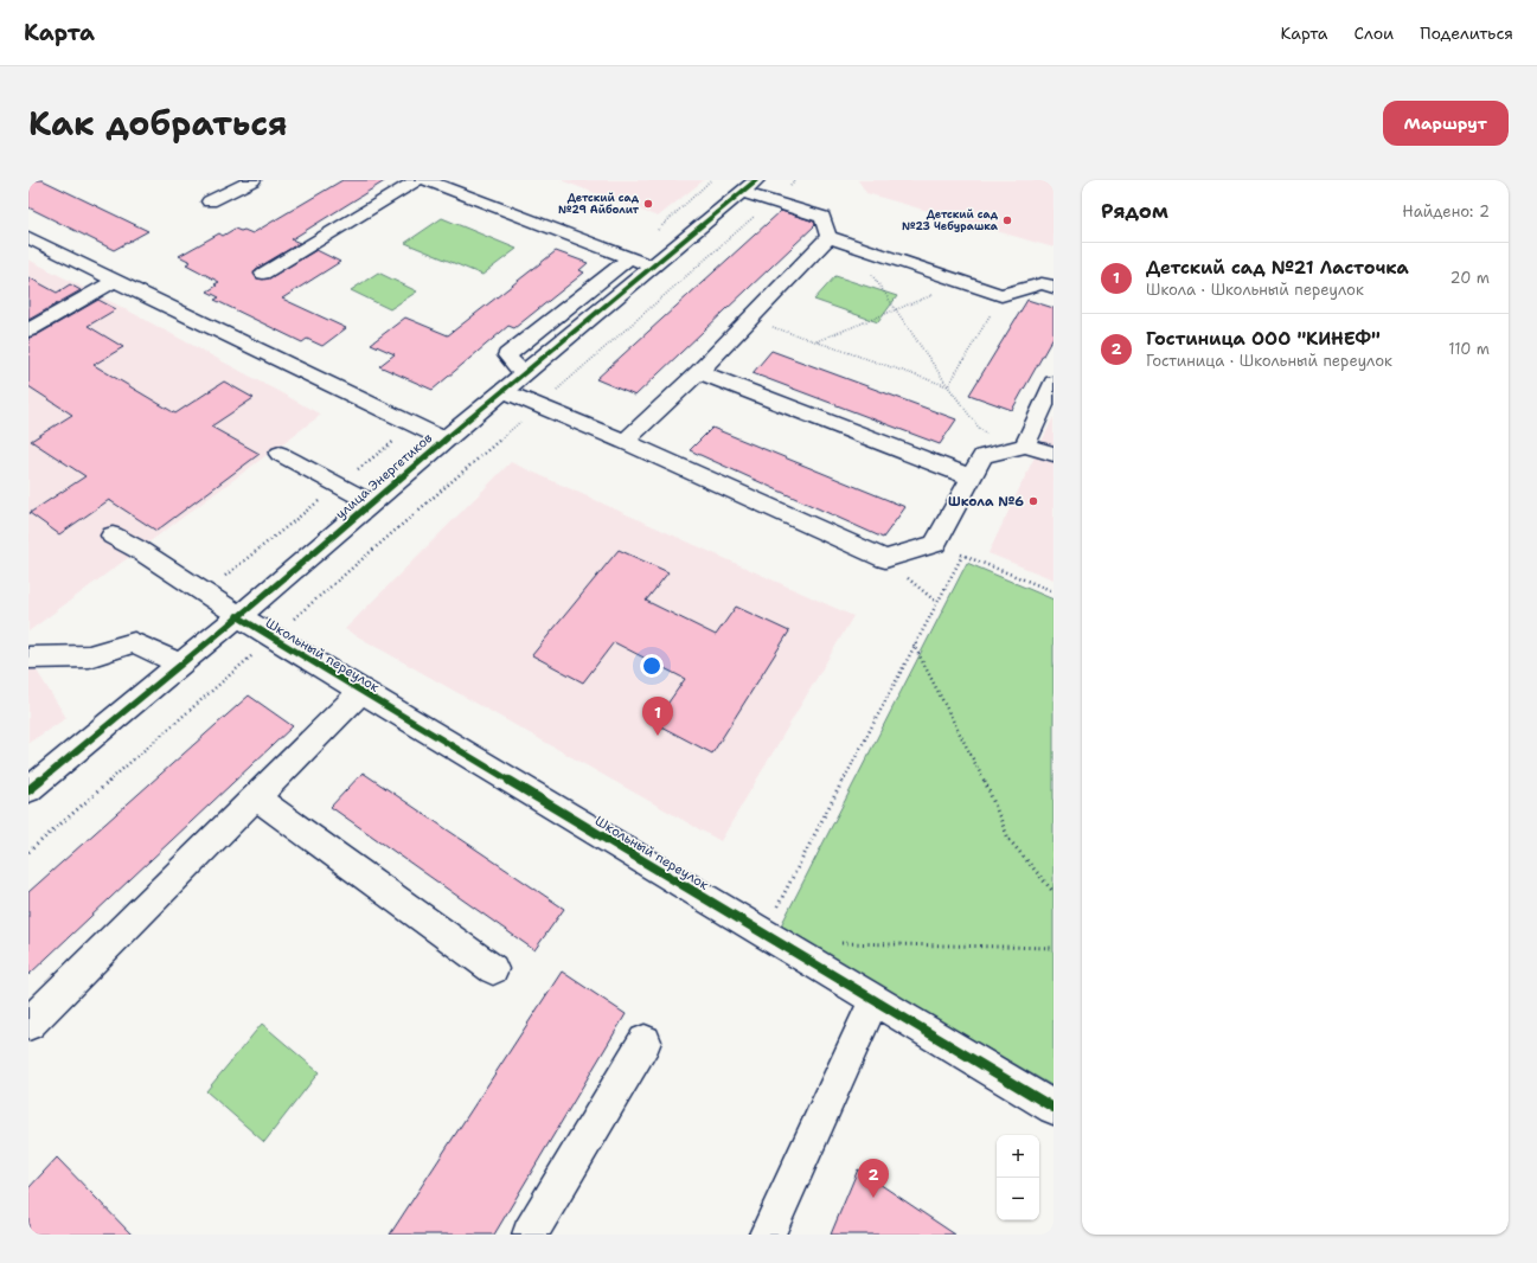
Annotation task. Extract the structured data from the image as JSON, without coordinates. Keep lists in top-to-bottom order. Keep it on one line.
{"streets":{"street":["улица Энергетиков","Школьный переулок"]},"crossings":[["улица Энергетиков","Школьный переулок"]],"places":["Детский сад №29 Айболит","Детский сад №23 Чебурашка","Школа №6"],"page":{"header":"Карта","nav":["Карта","Слои","Поделиться"],"title":"Как добраться","buttons":"Маршрут","heading":["Рядом","Найдено: 2"],"list":[{"mark":"1","name":"Детский сад №21 Ласточка","note":"Школа · Школьный переулок","value":"20 m"},{"mark":"2","name":"Гостиница ООО \"КИНЕФ\"","note":"Гостиница · Школьный переулок","value":"110 m"}],"pins":["1","2"],"map_buttons":["+","−"]}}
